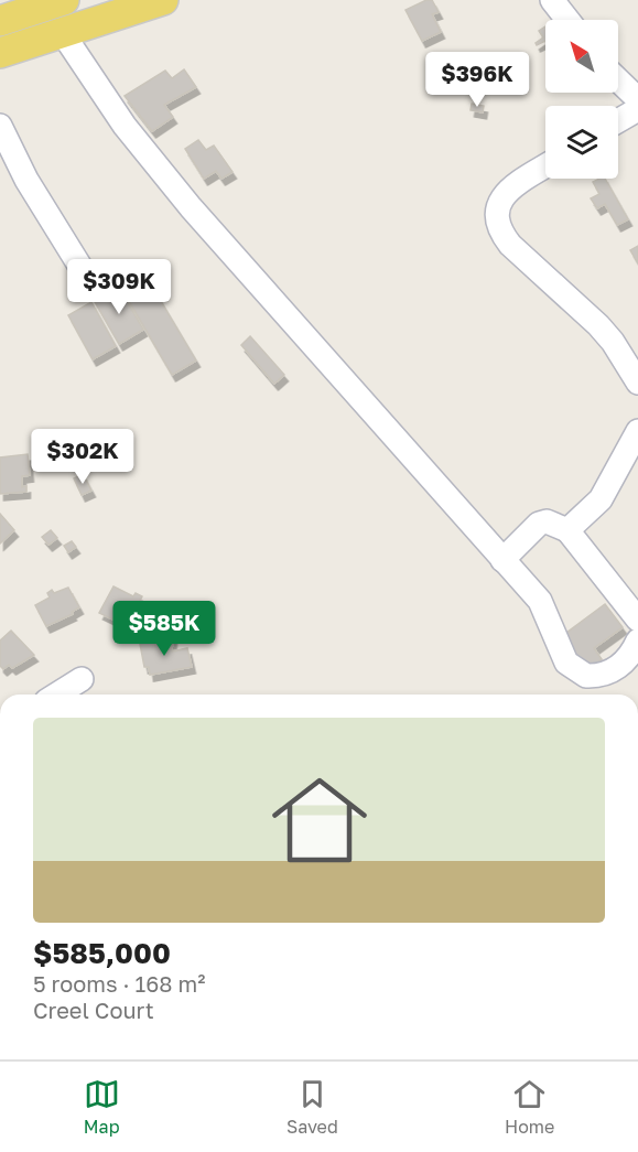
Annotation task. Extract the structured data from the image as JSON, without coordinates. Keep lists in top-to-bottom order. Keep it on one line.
{"north":"top left","page":{"price":["$396K","$309K","$302K","$585K"],"list":[{"name":"$585,000","note":"5 rooms · 168 m² · Creel Court"}],"tabs":["Map","Saved","Home"]}}
